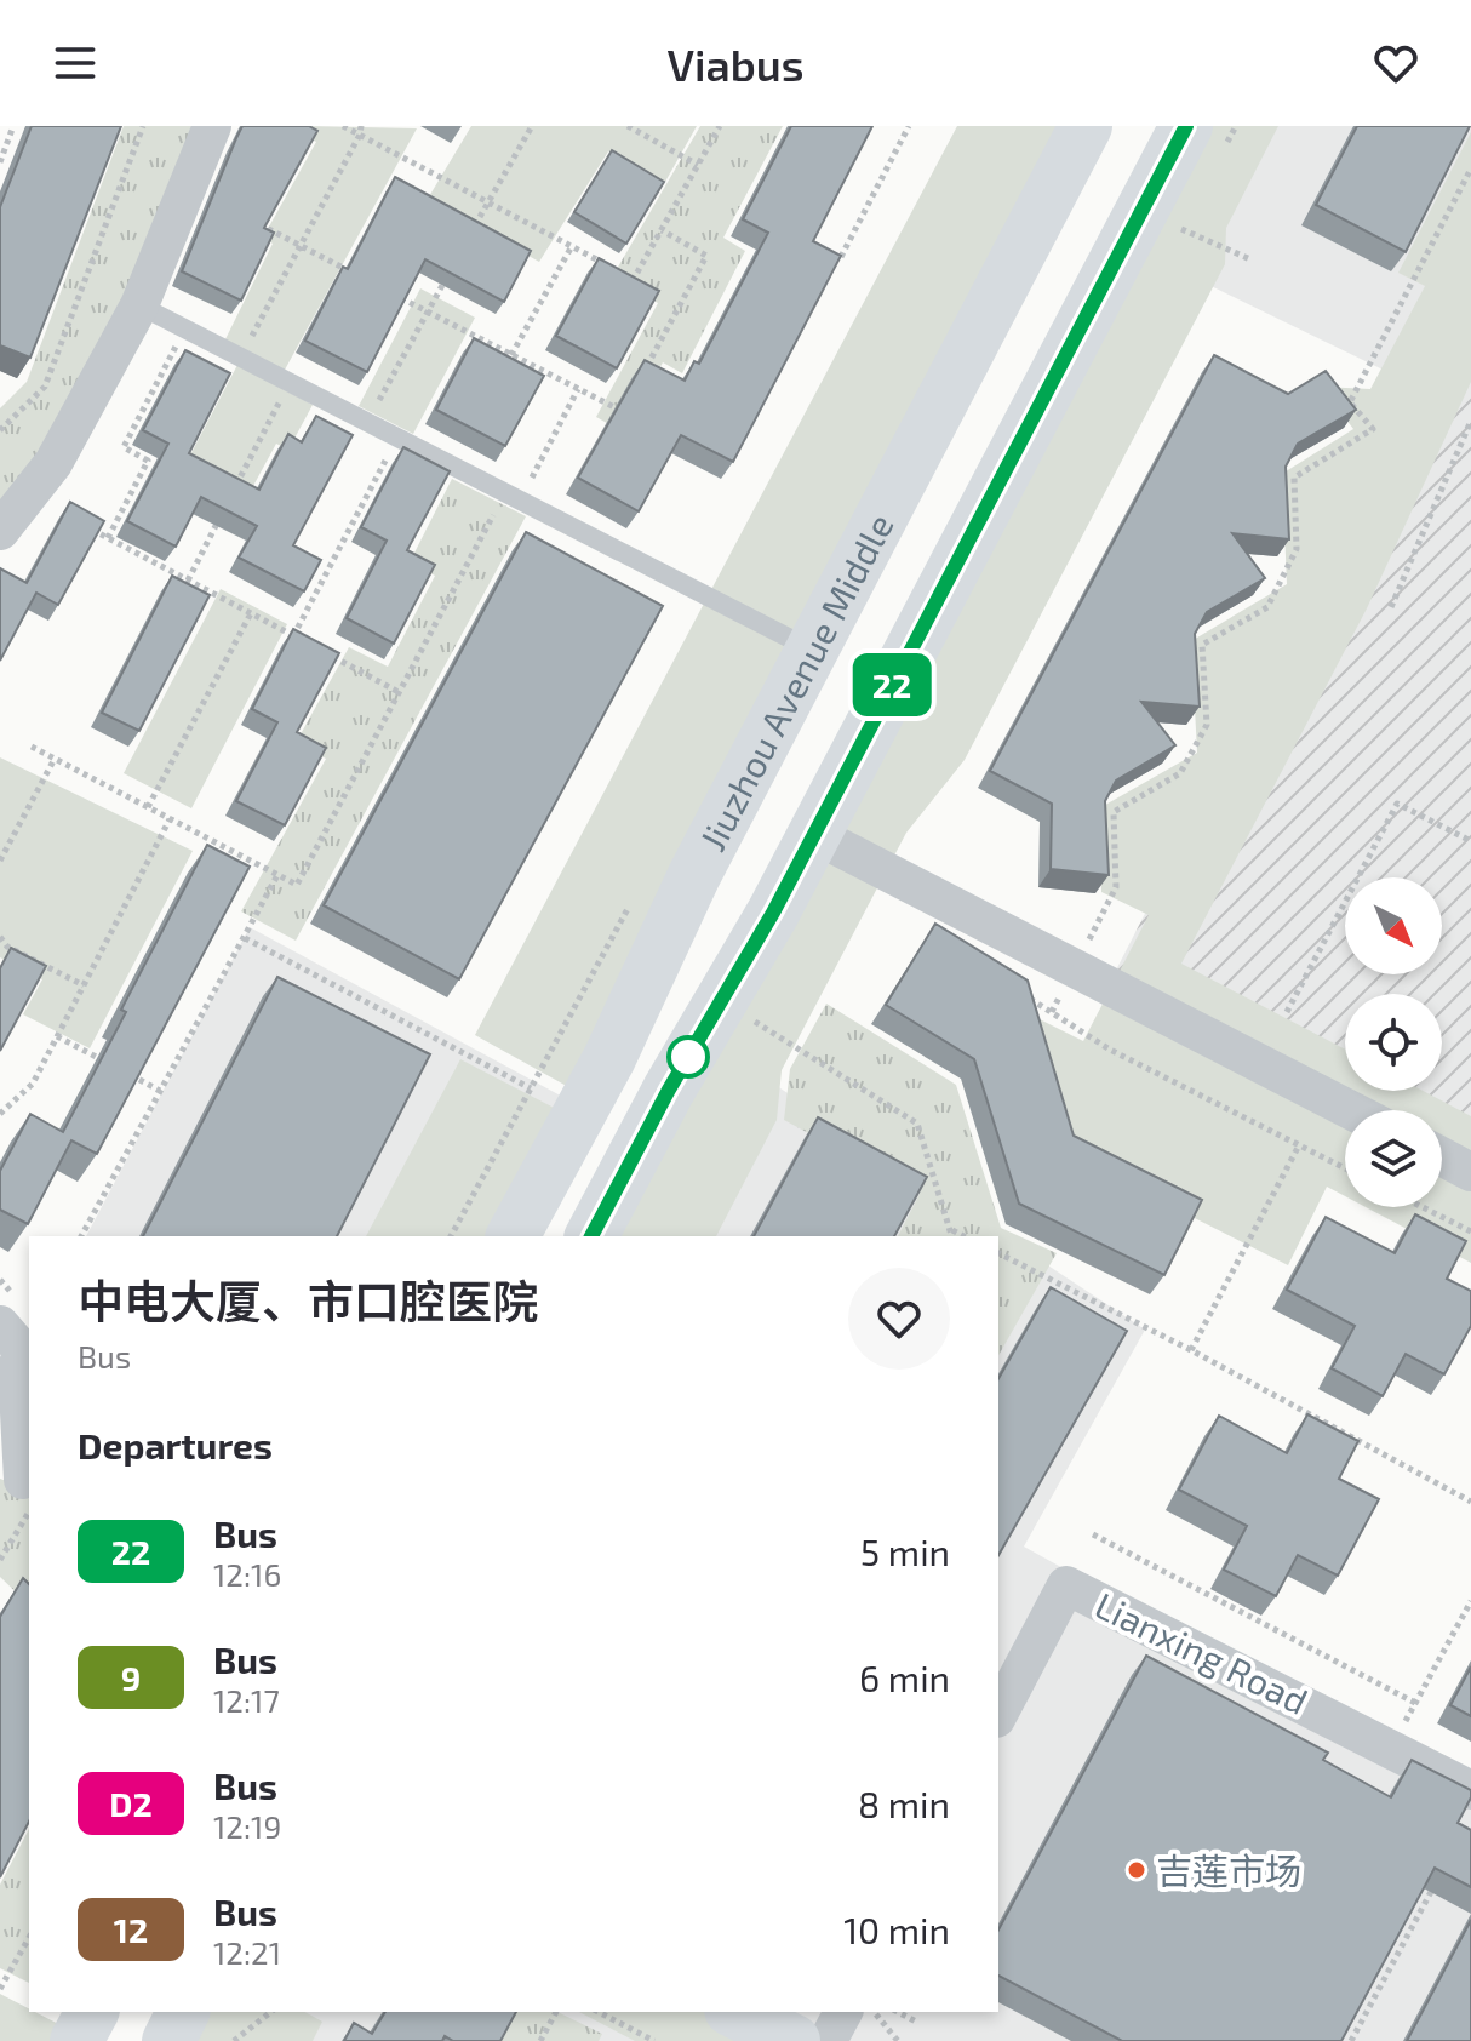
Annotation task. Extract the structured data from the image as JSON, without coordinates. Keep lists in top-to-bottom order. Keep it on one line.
{"streets":{"main road":["Jiuzhou Avenue Middle"],"street":["Lianxing Road"]},"places":["吉莲市场"],"lines":["bus line 22"],"north":"bottom right","page":{"header":"Viabus","on_map":"22","heading":[["中电大厦、市口腔医院","Bus"],"Departures"],"list":[{"mark":"22","name":"Bus","note":"12:16","value":"5 min"},{"mark":"9","name":"Bus","note":"12:17","value":"6 min"},{"mark":"D2","name":"Bus","note":"12:19","value":"8 min"},{"mark":"12","name":"Bus","note":"12:21","value":"10 min"}]}}
